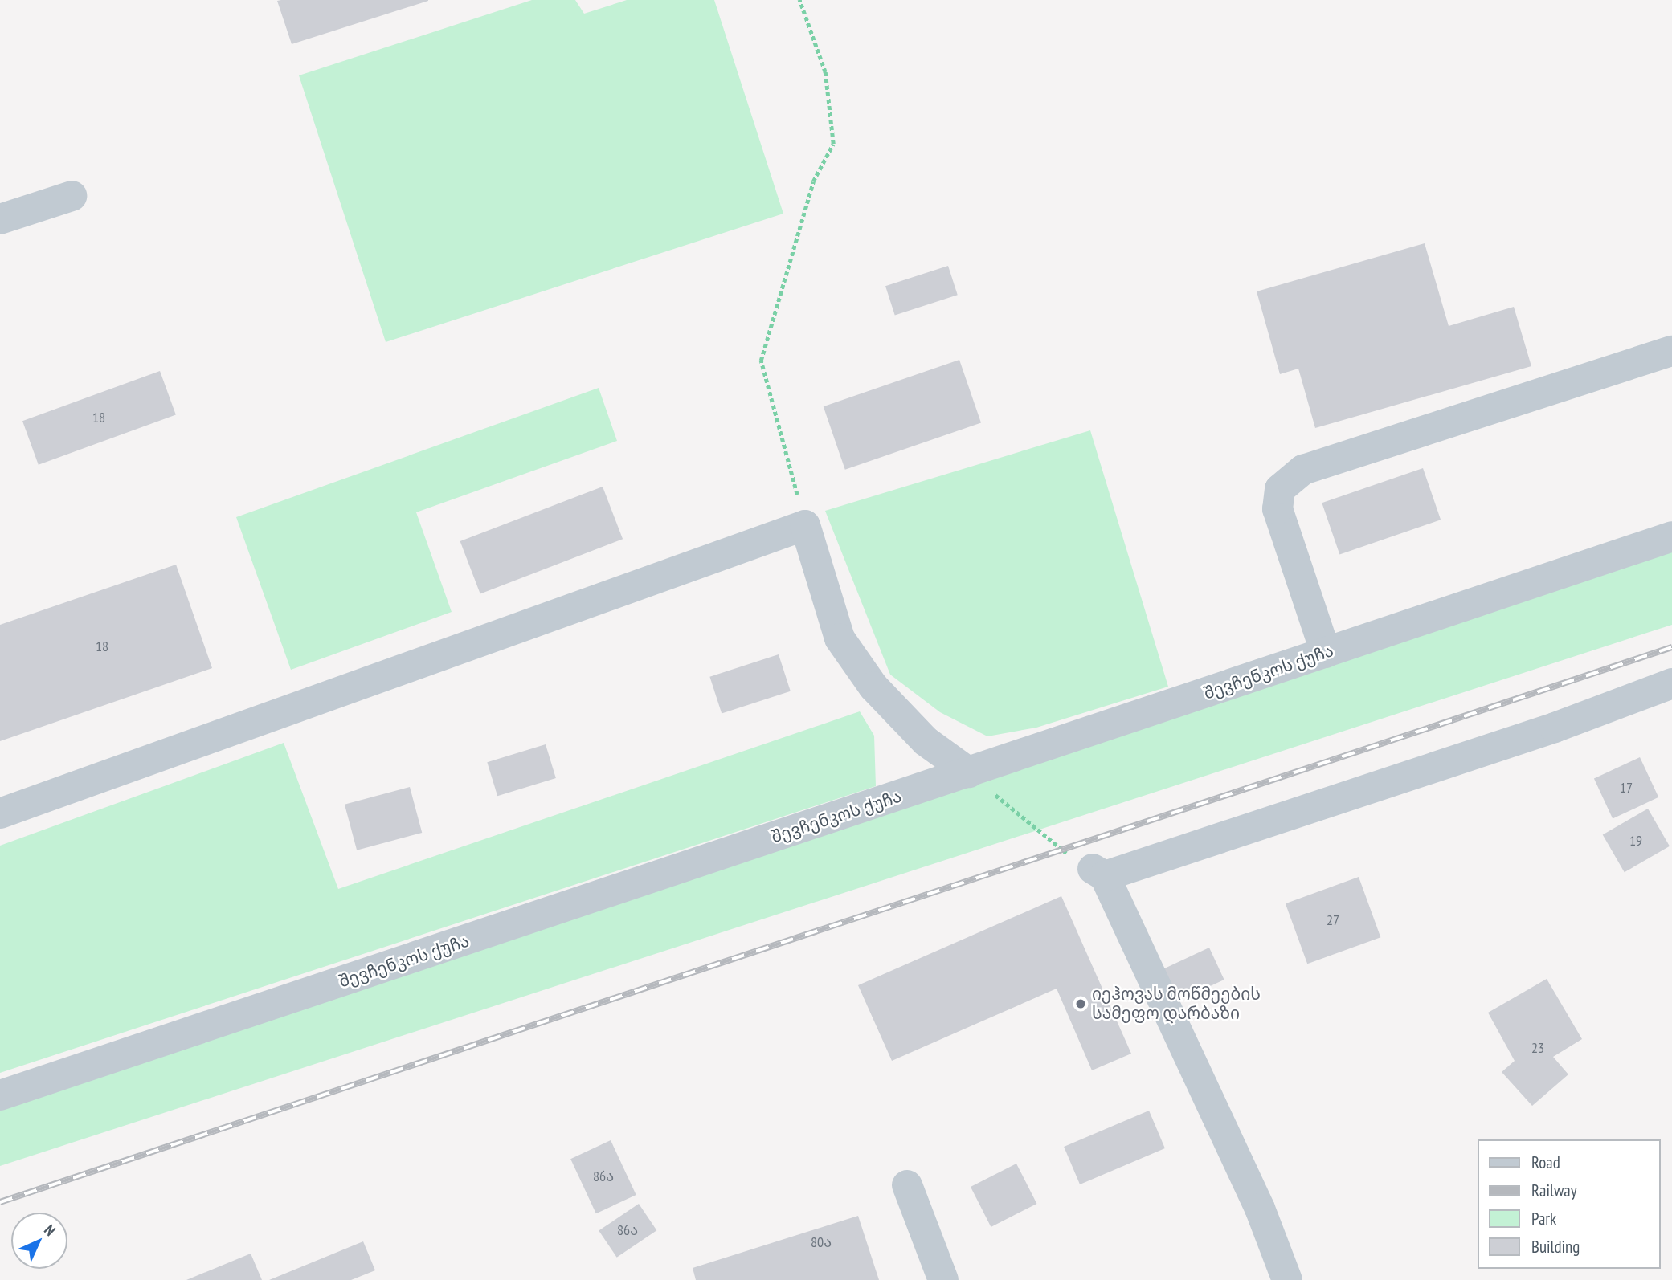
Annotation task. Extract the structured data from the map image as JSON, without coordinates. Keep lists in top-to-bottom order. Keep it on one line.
{"streets":{"street":["შევჩენკოს ქუჩა"]},"places":["იეჰოვას მოწმეების სამეფო დარბაზი"],"house_numbers":["18","18","17","19","27","23","86ა","86ა","80ა"],"legend":["Road","Railway","Park","Building"],"north":"top right"}
